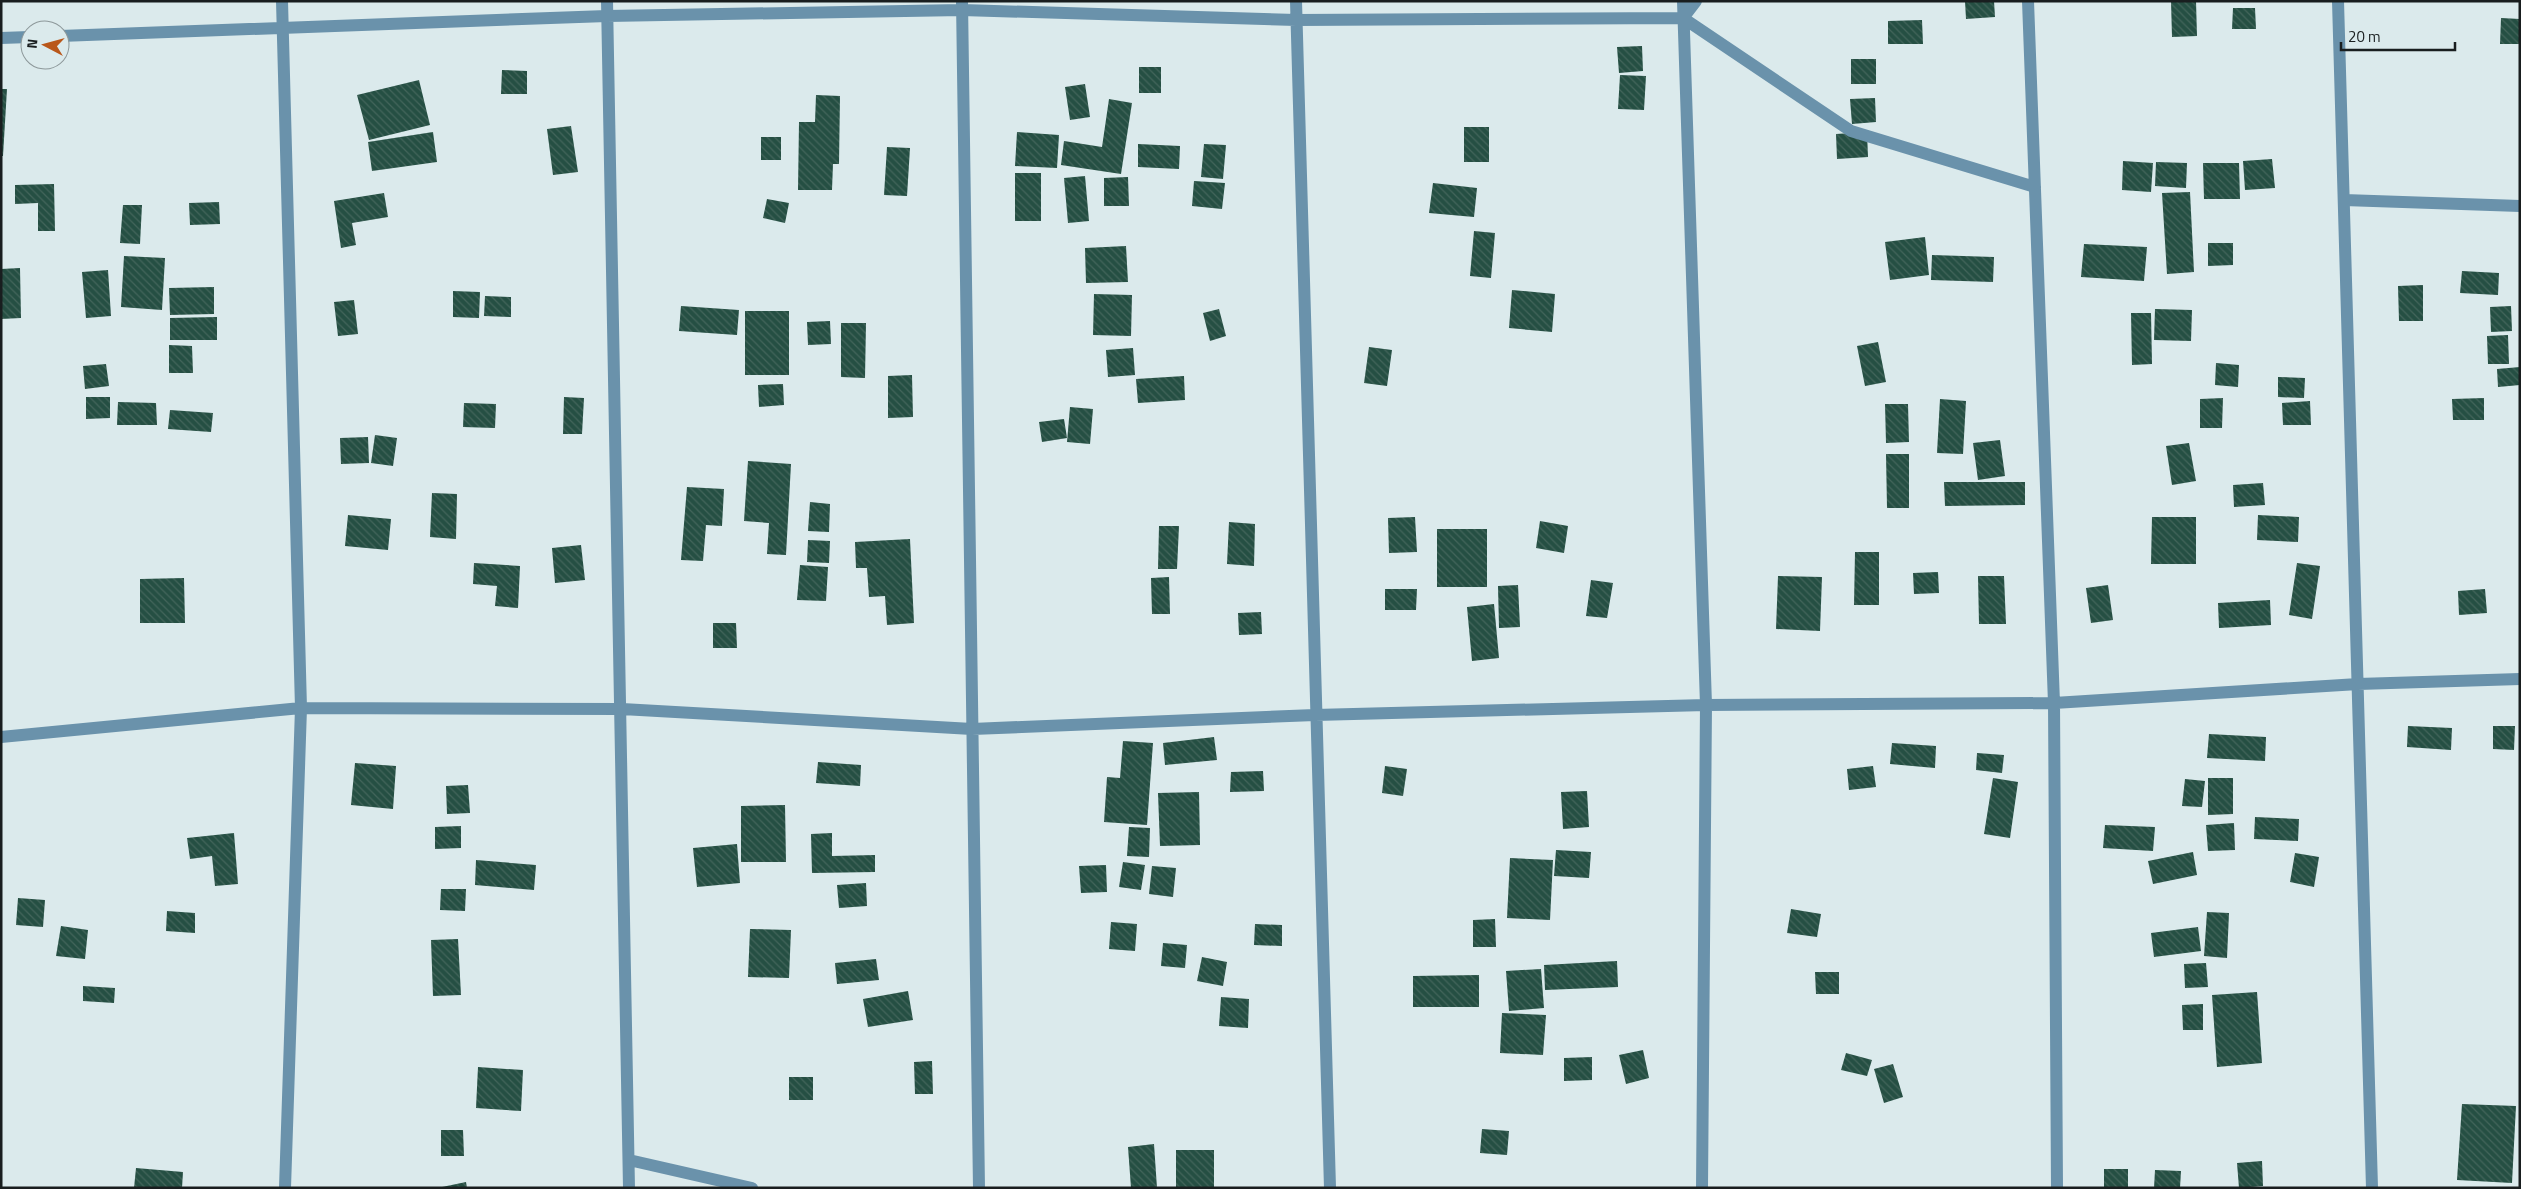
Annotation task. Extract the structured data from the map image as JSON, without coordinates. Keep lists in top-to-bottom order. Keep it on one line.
{"scale_bar":"20 m","north":"left"}
